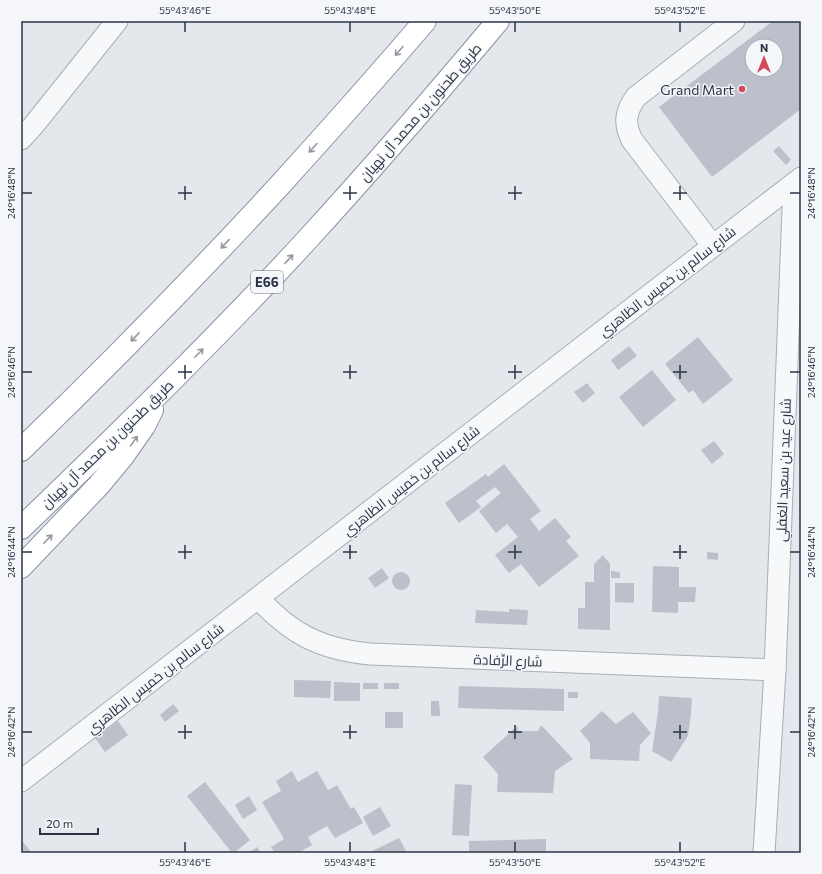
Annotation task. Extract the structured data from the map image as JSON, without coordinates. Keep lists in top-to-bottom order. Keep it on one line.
{"streets":{"highway":["طريق طحنون بن محمد آل نهيان","E66"],"street":["شارع سالم بن خميس الظاهري","شارع عيد بن سعيد الغفلي","شارع الرِّفادة"]},"crossings":[["شارع سالم بن خميس الظاهري","شارع عيد بن سعيد الغفلي"],["شارع سالم بن خميس الظاهري","شارع الرِّفادة"],["شارع عيد بن سعيد الغفلي","شارع الرِّفادة"]],"places":["Grand Mart"],"scale_bar":"20 m","north":"top","coordinates":["55°43'46\"E","55°43'48\"E","55°43'50\"E","55°43'52\"E","24°16'48\"N","24°16'46\"N","24°16'44\"N","24°16'42\"N"]}
